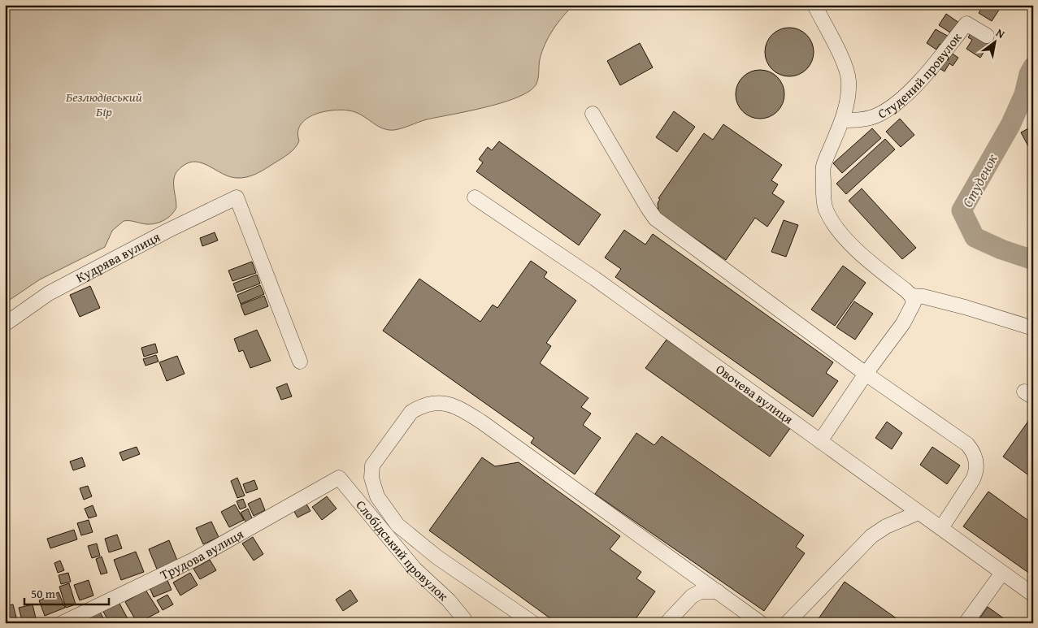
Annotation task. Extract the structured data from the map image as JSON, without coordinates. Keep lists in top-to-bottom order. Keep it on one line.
{"streets":{"street":["Студений провулок","Кудрява вулиця","Овочева вулиця","Слобідський провулок","Трудова вулиця"]},"crossings":[["Слобідський провулок","Трудова вулиця"]],"water":["Студенок"],"parks":["Безлюдівський Бір"],"scale_bar":"50 m","north":"top right"}
